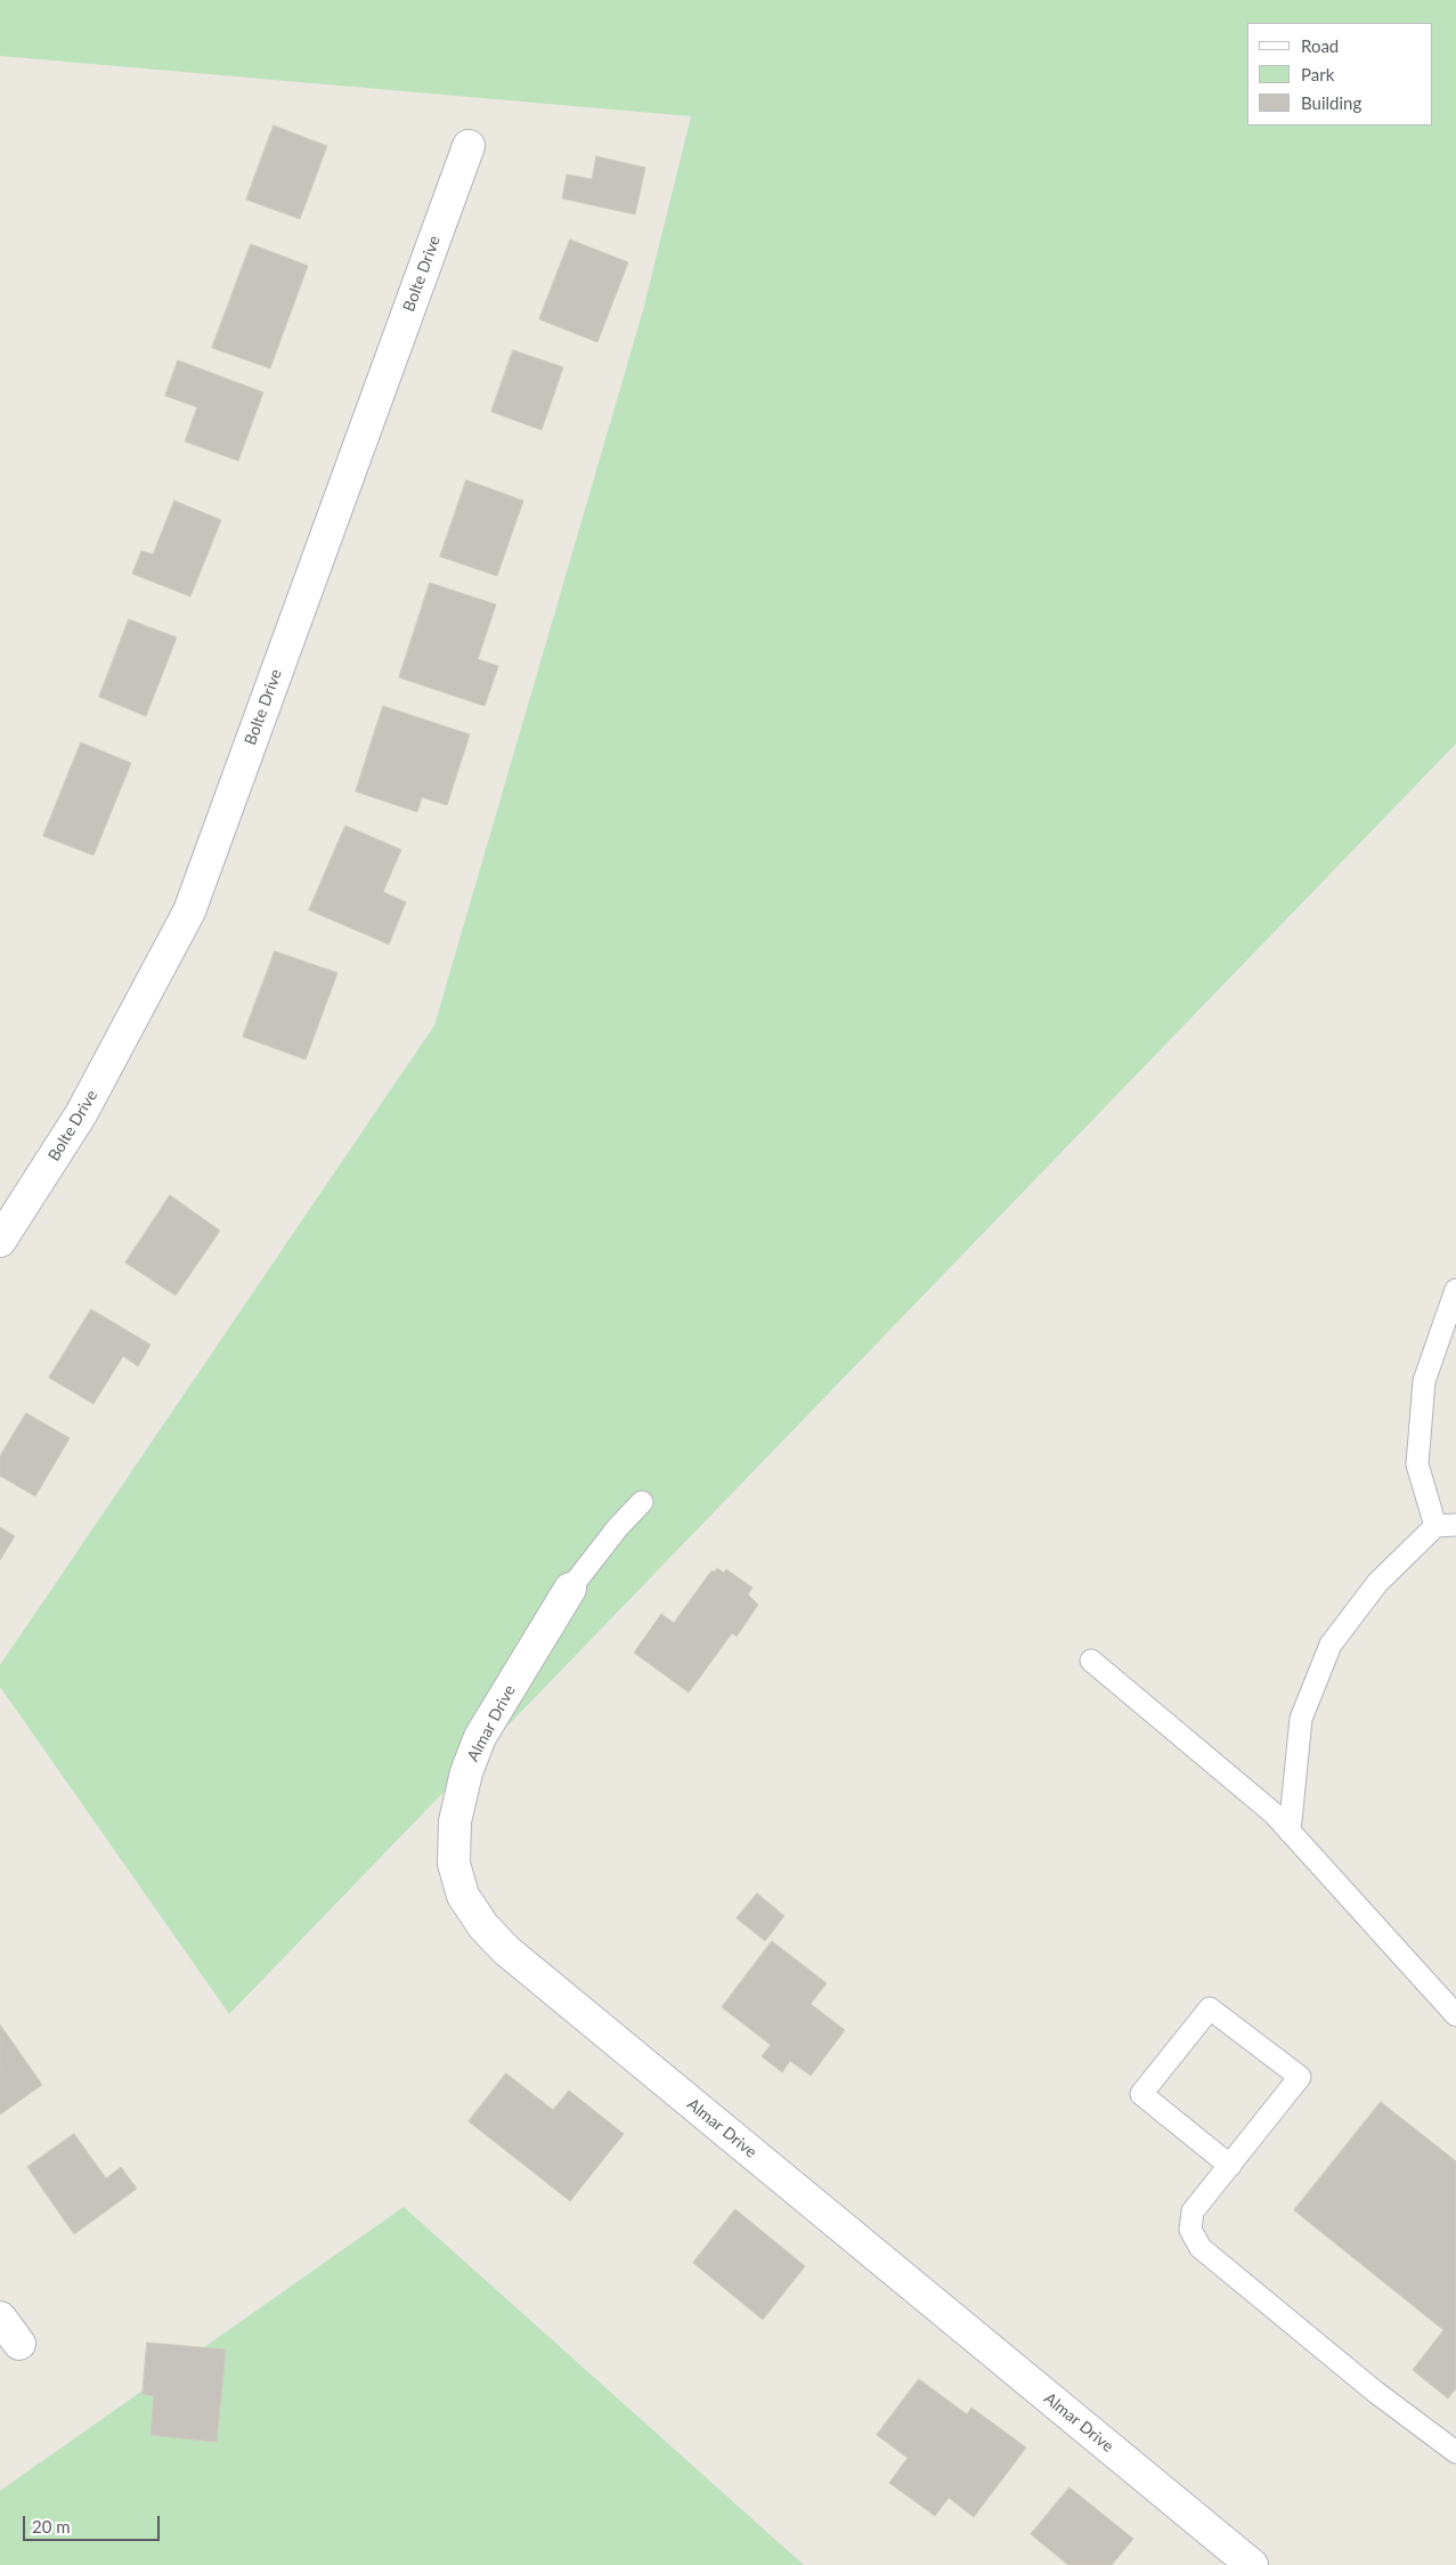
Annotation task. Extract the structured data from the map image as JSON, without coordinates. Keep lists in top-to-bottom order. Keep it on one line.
{"streets":{"street":["Bolte Drive","Almar Drive"]},"legend":["Road","Park","Building"],"scale_bar":"20 m"}
